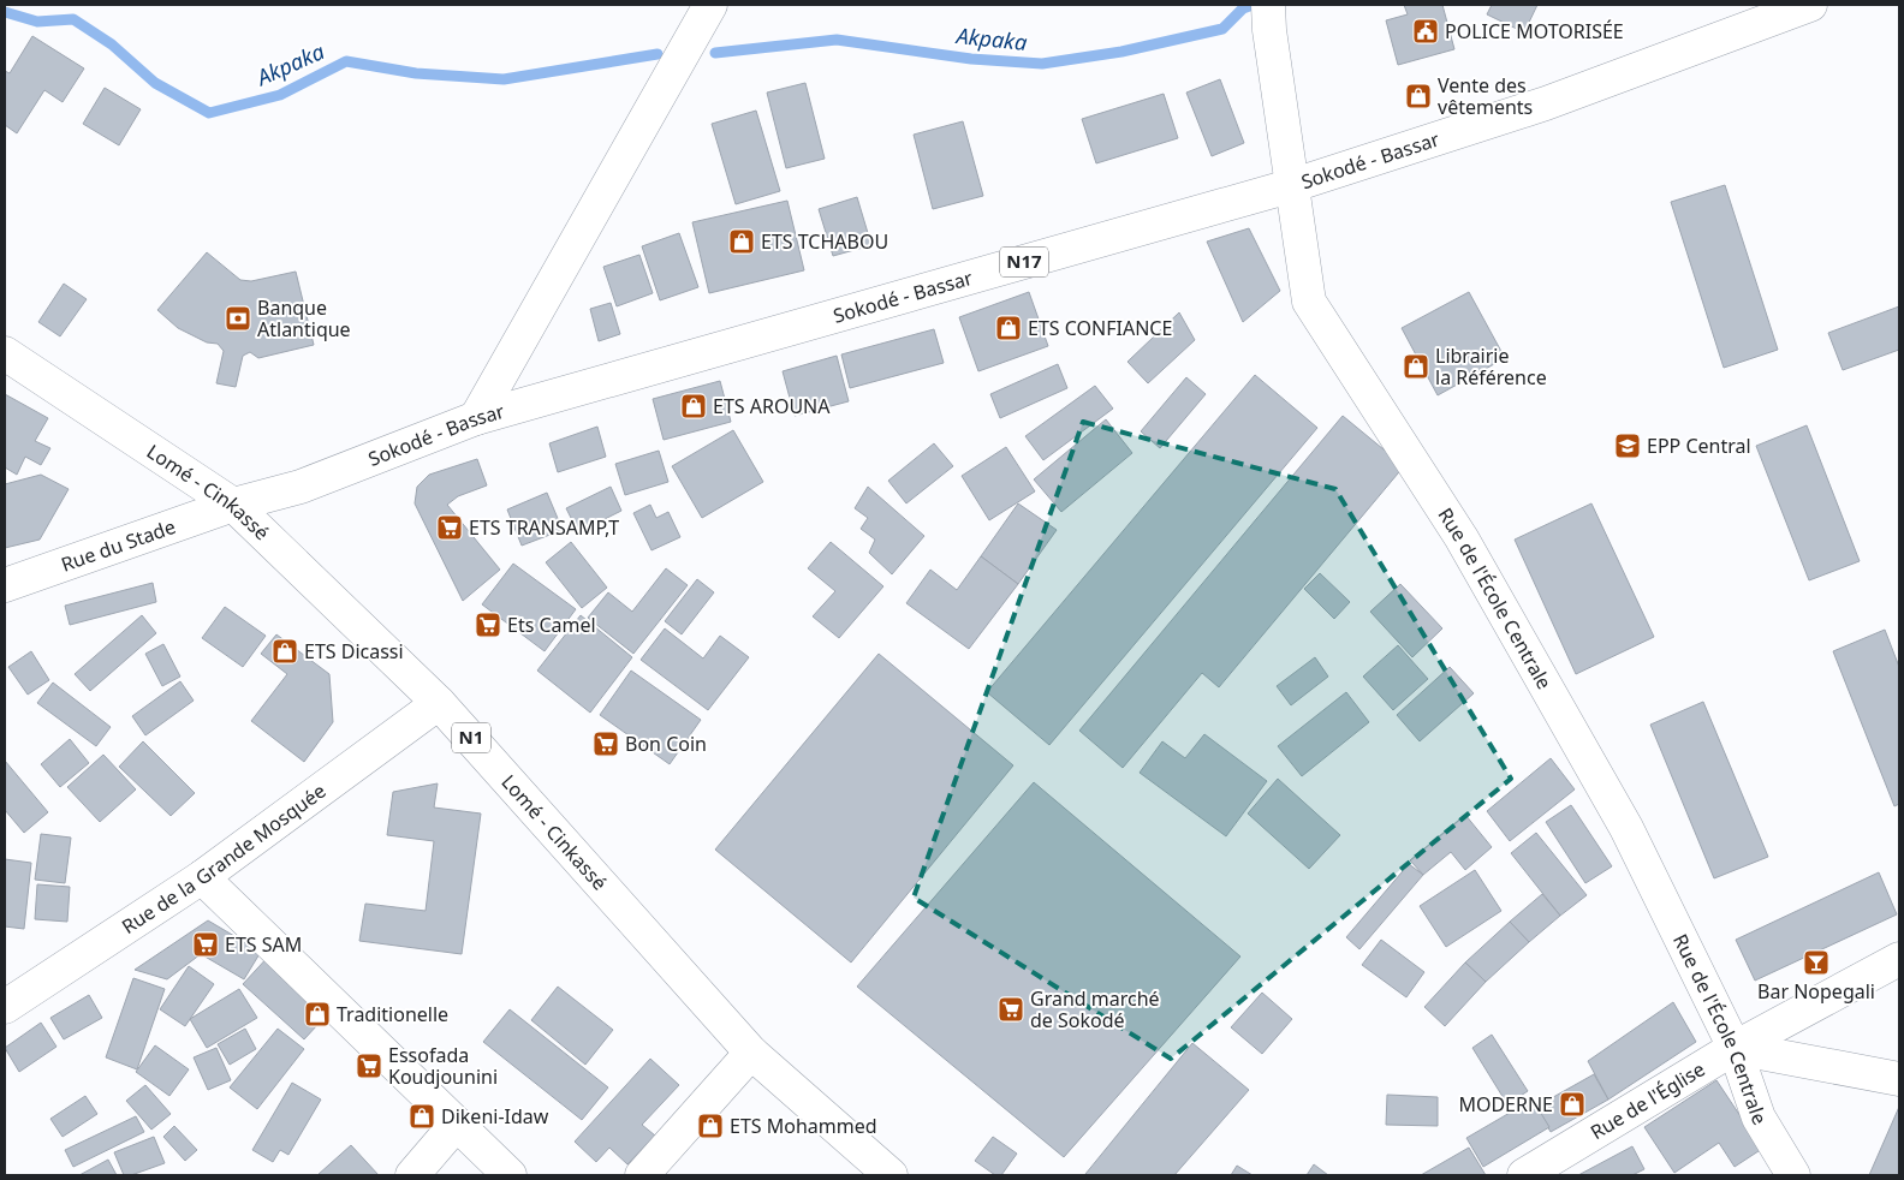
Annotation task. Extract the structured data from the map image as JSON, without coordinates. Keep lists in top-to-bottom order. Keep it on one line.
{"streets":{"main road":["Sokodé - Bassar","N17","Lomé - Cinkassé","Rue du Stade","Rue de l'École Centrale","N1","Rue de la Grande Mosquée","Rue de l'Église"]},"crossings":[["Sokodé - Bassar","Lomé - Cinkassé"],["Sokodé - Bassar","Rue du Stade"],["Sokodé - Bassar","Rue de l'École Centrale"],["Lomé - Cinkassé","Rue du Stade"],["Lomé - Cinkassé","Rue de la Grande Mosquée"],["Rue de l'École Centrale","Rue de l'Église"]],"water":["Akpaka"],"places":{"public building":["POLICE MOTORISÉE"],"shop":["Vente des vêtements","ETS TCHABOU","ETS CONFIANCE","Librairie la Référence","ETS AROUNA","ETS Dicassi","Traditionelle","MODERNE","Dikeni-Idaw","ETS Mohammed"],"bank":["Banque Atlantique"],"school or university":["EPP Central"],"supermarket":["ETS TRANSAMP,T","Ets Camel","Bon Coin","ETS SAM","Grand marché de Sokodé","Essofada Koudjounini"],"bar":["Bar Nopegali"]}}
